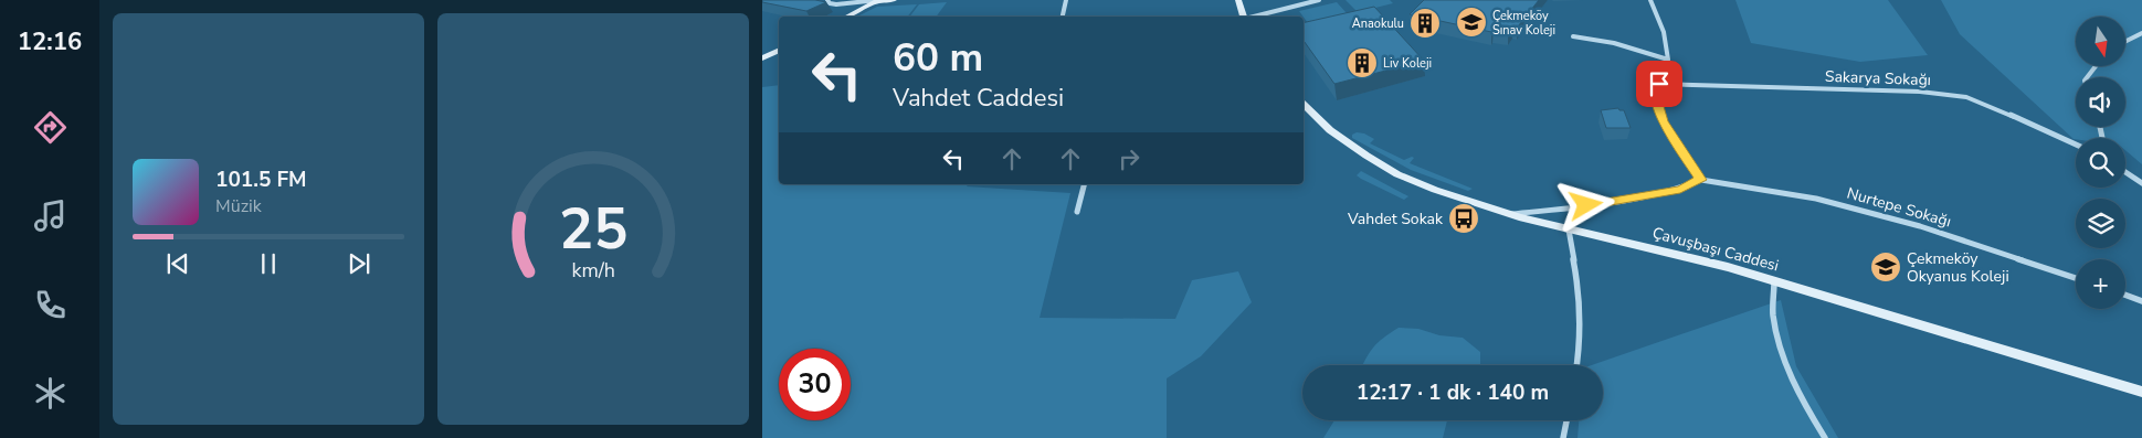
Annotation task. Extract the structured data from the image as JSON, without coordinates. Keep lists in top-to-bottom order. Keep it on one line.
{"streets":{"main road":["Çavuşbaşı Caddesi"],"street":["Sakarya Sokağı","Nurtepe Sokağı"]},"places":{"school or university":["Çekmeköy Sınav Koleji","Çekmeköy Okyanus Koleji"],"building":["Anaokulu","Liv Koleji"],"bus stop":["Vahdet Sokak"]},"north":"bottom","page":{"tabs":"12:16","map_buttons":"+","turn":["60 m","Vahdet Caddesi"],"song":["101.5 FM","Müzik"],"limit":"30","trip":"12:17 · 1 dk · 140 m","gauge":["25","km/h"]}}
